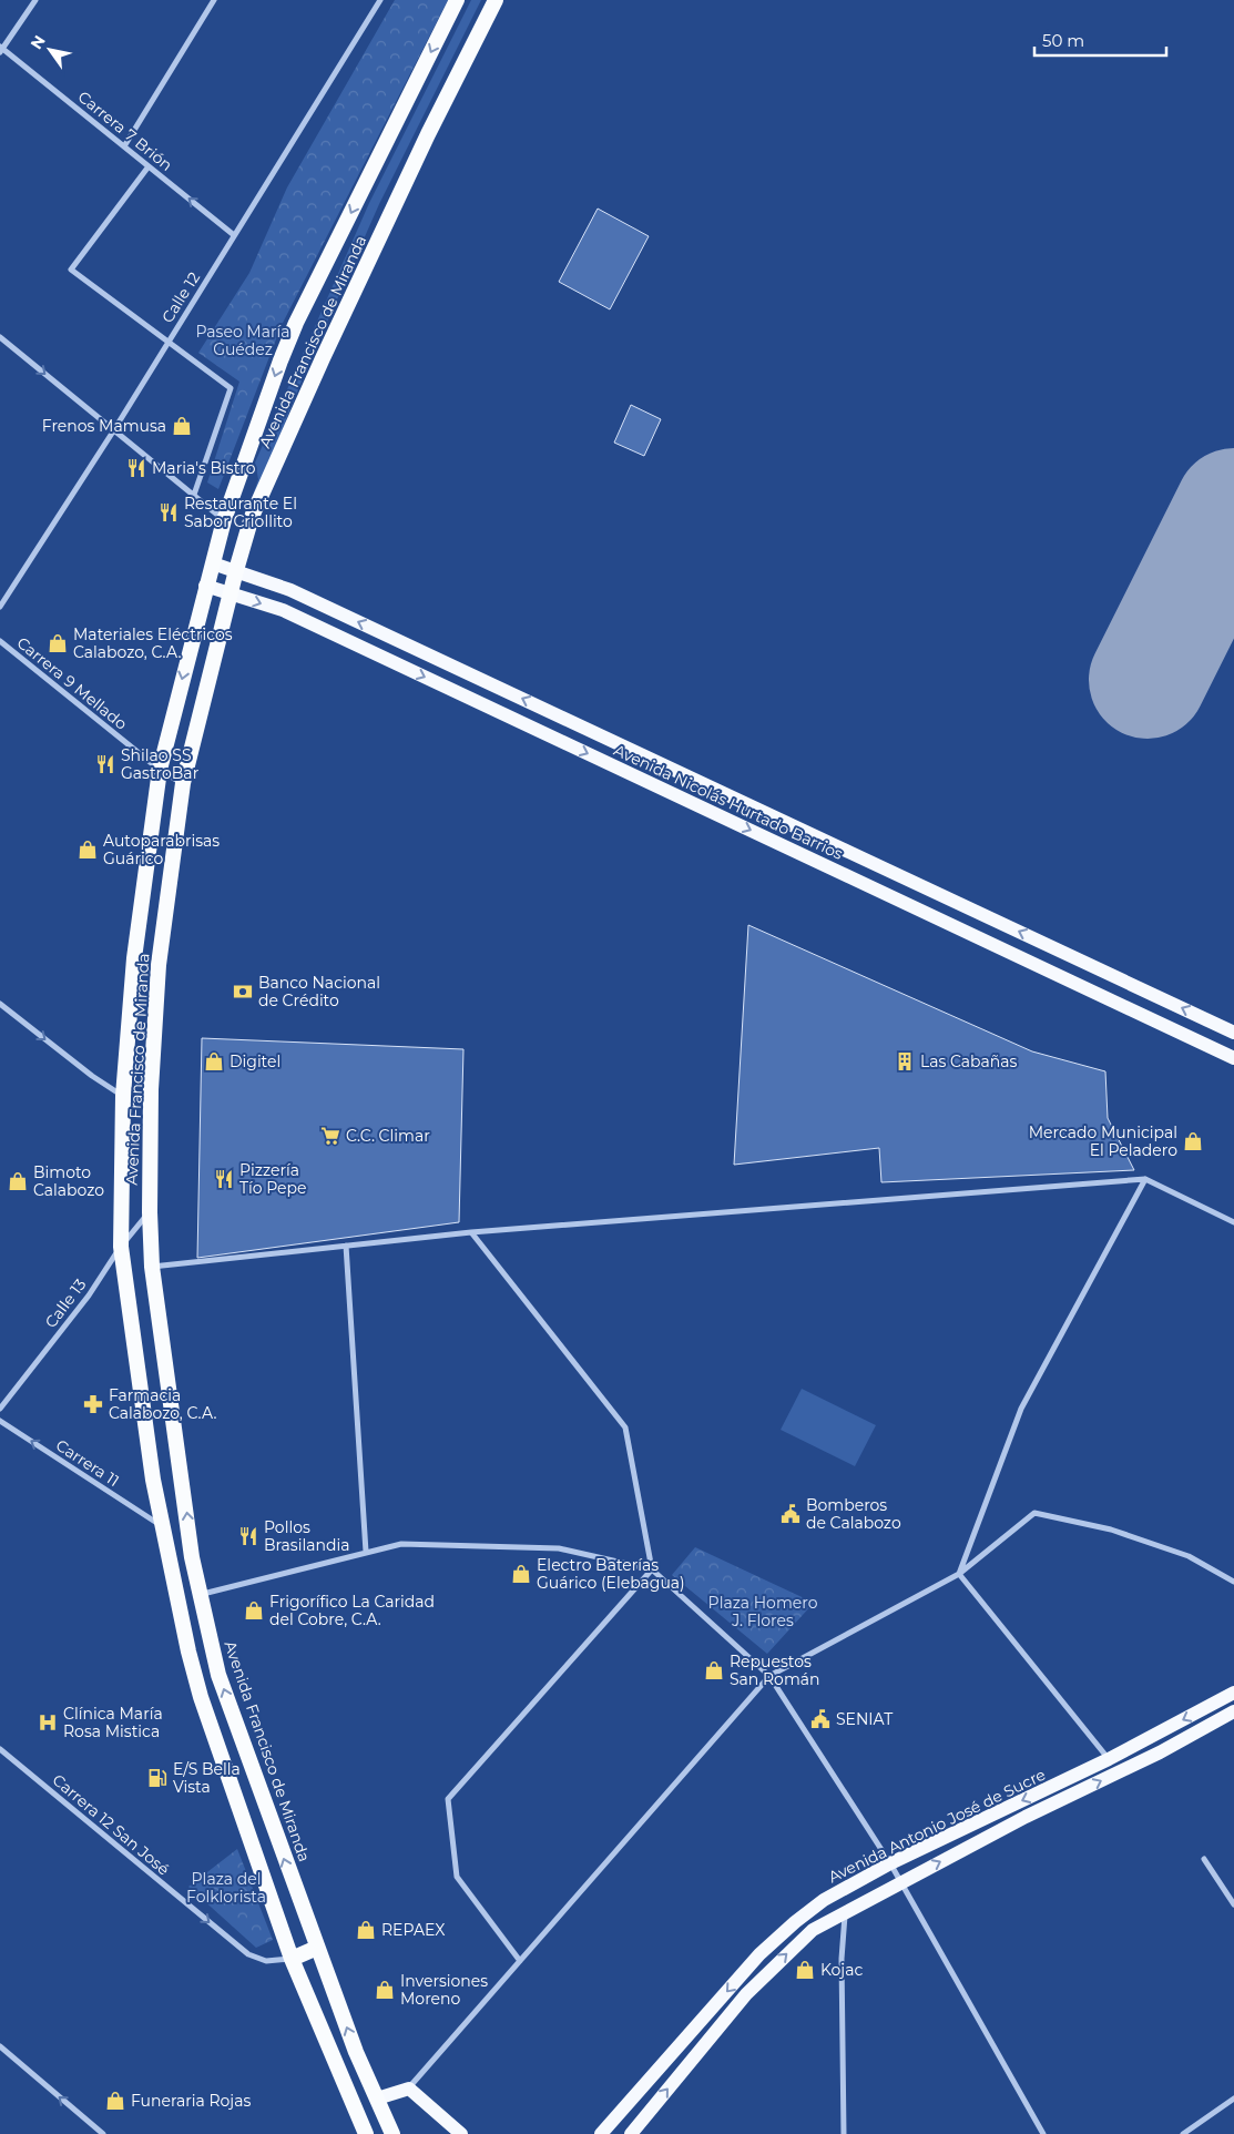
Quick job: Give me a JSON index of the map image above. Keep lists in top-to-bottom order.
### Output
{
  "streets": {
    "highway": ["Avenida Francisco de Miranda"],
    "main road": ["Avenida Nicolás Hurtado Barrios", "Avenida Antonio José de Sucre"],
    "street": [
      "Carrera 7 Brión",
      "Calle 12",
      "Carrera 9 Mellado",
      "Calle 13",
      "Carrera 11",
      "Carrera 12 San José"
    ]
  },
  "crossings": [
    ["Carrera 7 Brión", "Calle 12"],
    ["Avenida Francisco de Miranda", "Carrera 9 Mellado"],
    ["Avenida Francisco de Miranda", "Avenida Nicolás Hurtado Barrios"],
    ["Avenida Francisco de Miranda", "Calle 13"],
    ["Avenida Francisco de Miranda", "Carrera 11"],
    ["Avenida Francisco de Miranda", "Carrera 12 San José"]
  ],
  "one_way": ["Carrera 7 Brión", "Carrera 11", "Carrera 12 San José"],
  "parks": ["Paseo María Guédez", "Plaza Homero J. Flores", "Plaza del Folklorista"],
  "places": {
    "shop": [
      "Frenos Mamusa",
      "Materiales Eléctricos Calabozo, C.A.",
      "Autoparabrisas Guárico",
      "Digitel",
      "Mercado Municipal El Peladero",
      "Bimoto Calabozo",
      "Electro Baterías Guárico (Elebagua)",
      "Frigorífico La Caridad del Cobre, C.A.",
      "Repuestos San Román",
      "REPAEX",
      "Kojac",
      "Inversiones Moreno",
      "Funeraria Rojas"
    ],
    "restaurant": [
      "Maria's Bistro",
      "Restaurante El Sabor Criollito",
      "Shilao SS GastroBar",
      "Pizzería Tío Pepe",
      "Pollos Brasilandia"
    ],
    "bank": ["Banco Nacional de Crédito"],
    "building": ["Las Cabañas"],
    "supermarket": ["C.C. Climar"],
    "pharmacy": ["Farmacia Calabozo, C.A."],
    "public building": ["Bomberos de Calabozo", "SENIAT"],
    "hospital": ["Clínica María Rosa Mistica"],
    "fuel station": ["E/S Bella Vista"]
  },
  "scale_bar": "50 m",
  "north": "top left"
}
